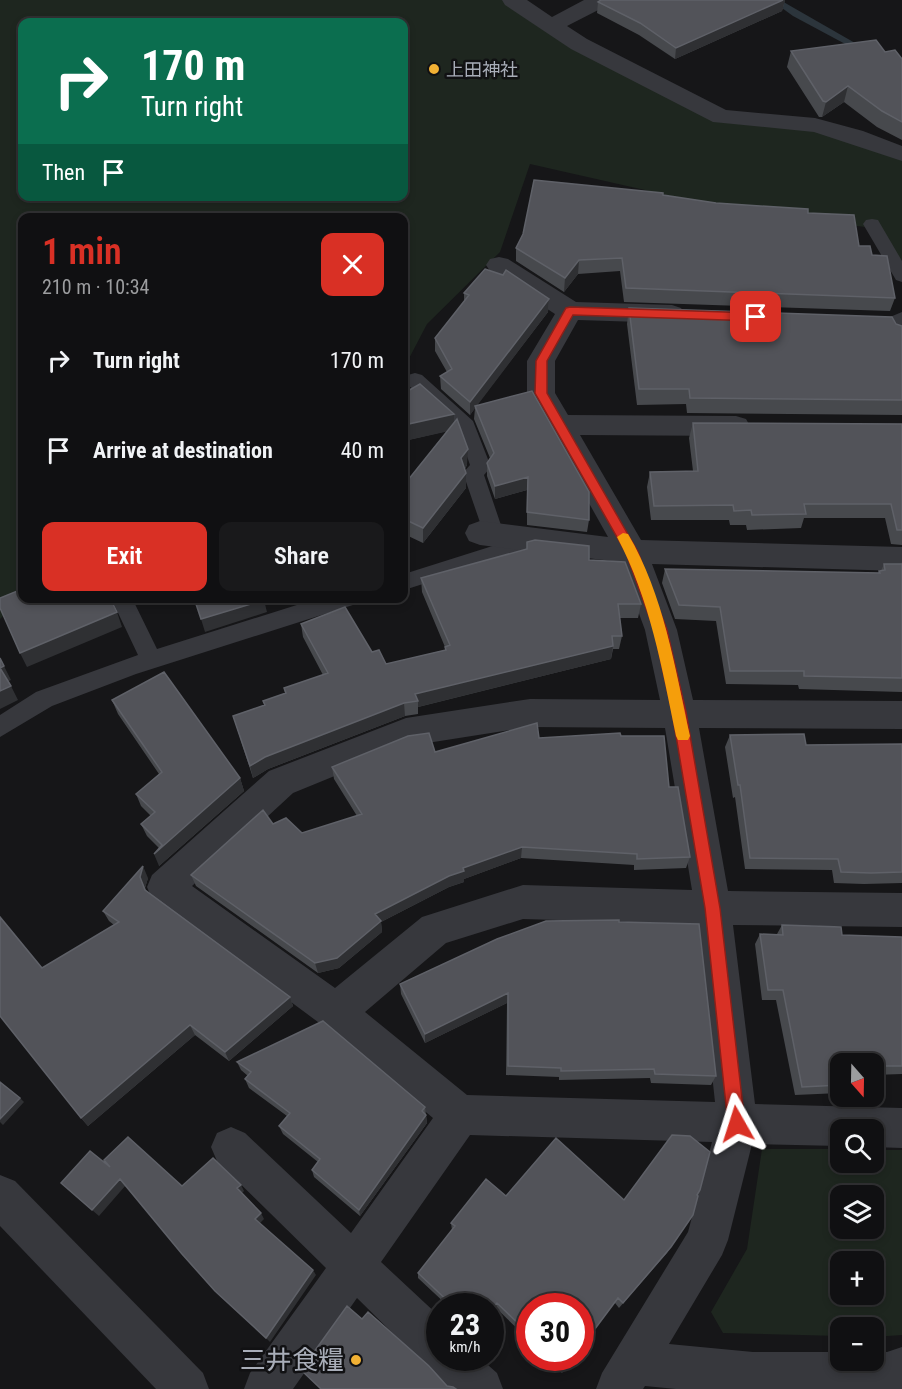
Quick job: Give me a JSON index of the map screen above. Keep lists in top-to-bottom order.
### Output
{
  "places": ["上田神社", "三井食糧"],
  "north": "bottom",
  "page": {
    "turn": ["170 m", "Turn right"],
    "then": "Then",
    "heading": ["1 min", "210 m · 10:34"],
    "list": [
      {
        "name": "Turn right",
        "value": "170 m"
      },
      {
        "name": "Arrive at destination",
        "value": "40 m"
      }
    ],
    "buttons": ["Exit", "Share"],
    "map_buttons": ["+", "−"],
    "speed": "23 km/h",
    "limit": "30"
  }
}
